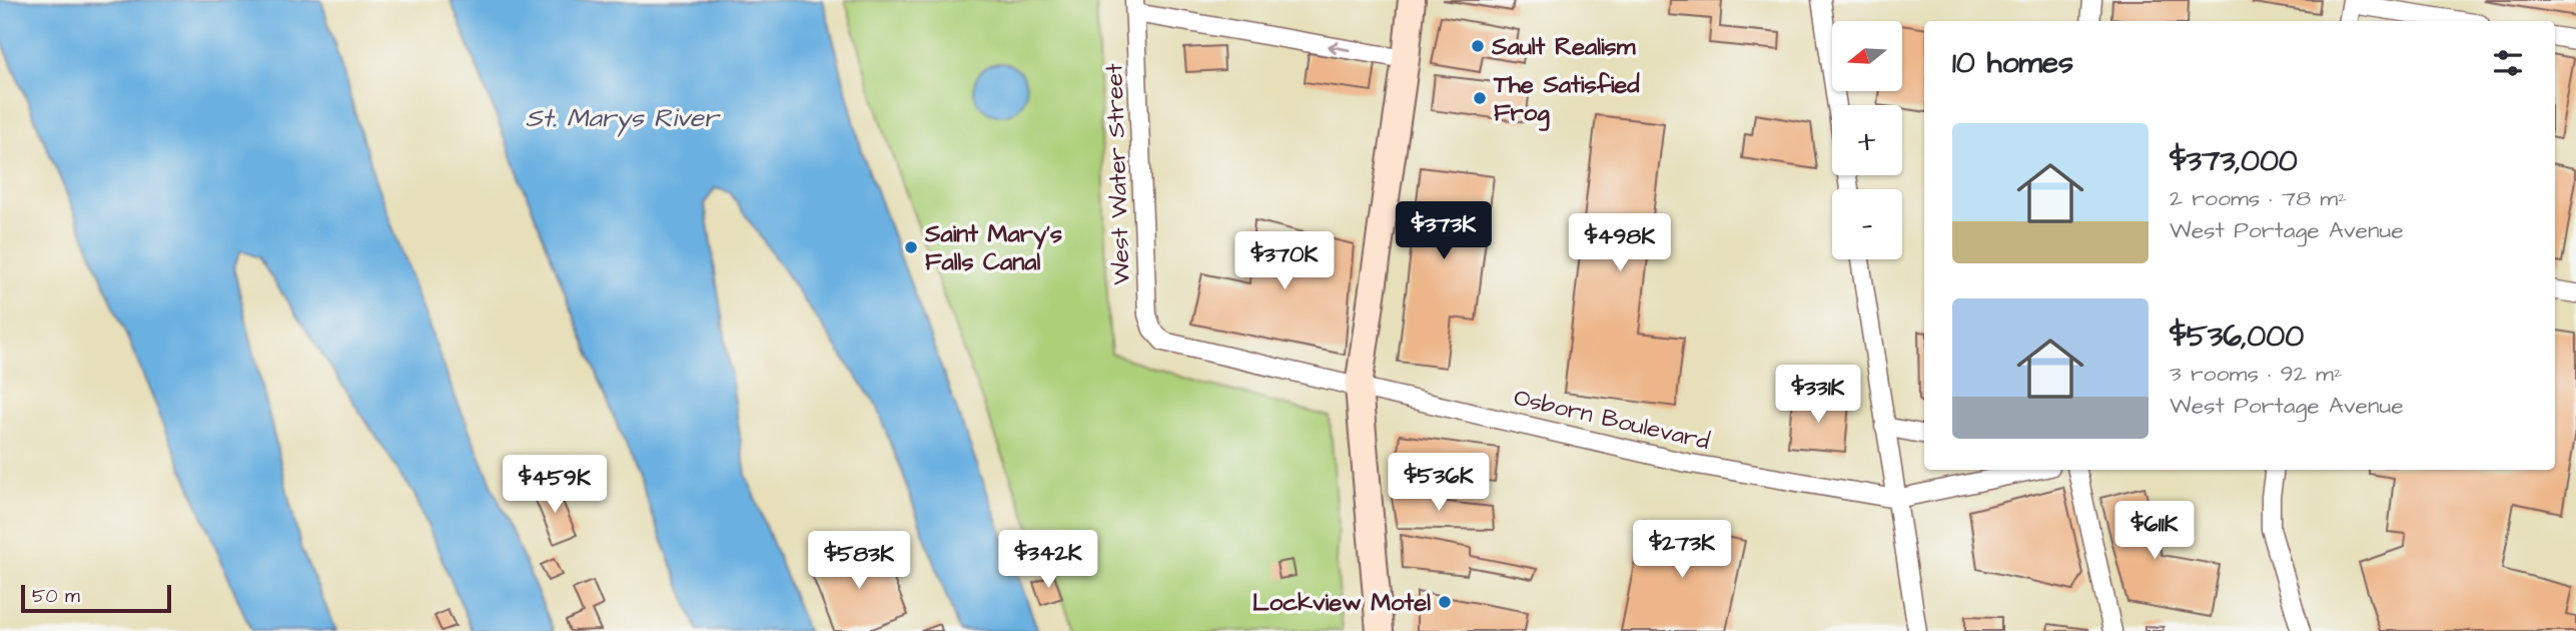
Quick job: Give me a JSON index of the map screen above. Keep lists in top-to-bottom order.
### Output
{
  "streets": {
    "street": ["West Water Street", "Osborn Boulevard"]
  },
  "crossings": [
    ["West Water Street", "Osborn Boulevard"]
  ],
  "water": ["St. Marys River"],
  "places": [
    "Sault Realism",
    "The Satisfied Frog",
    "Saint Mary's Falls Canal",
    "Lockview Motel"
  ],
  "scale_bar": "50 m",
  "north": "left",
  "page": {
    "map_buttons": ["+", "−"],
    "heading": "10 homes",
    "list": [
      {
        "name": "$373,000",
        "note": "2 rooms · 78 m² · West Portage Avenue"
      },
      {
        "name": "$536,000",
        "note": "3 rooms · 92 m² · West Portage Avenue"
      }
    ],
    "price": [
      "$373K",
      "$498K",
      "$370K",
      "$331K",
      "$536K",
      "$459K",
      "$611K",
      "$273K",
      "$342K",
      "$583K"
    ],
    "scale": "50 m"
  }
}
